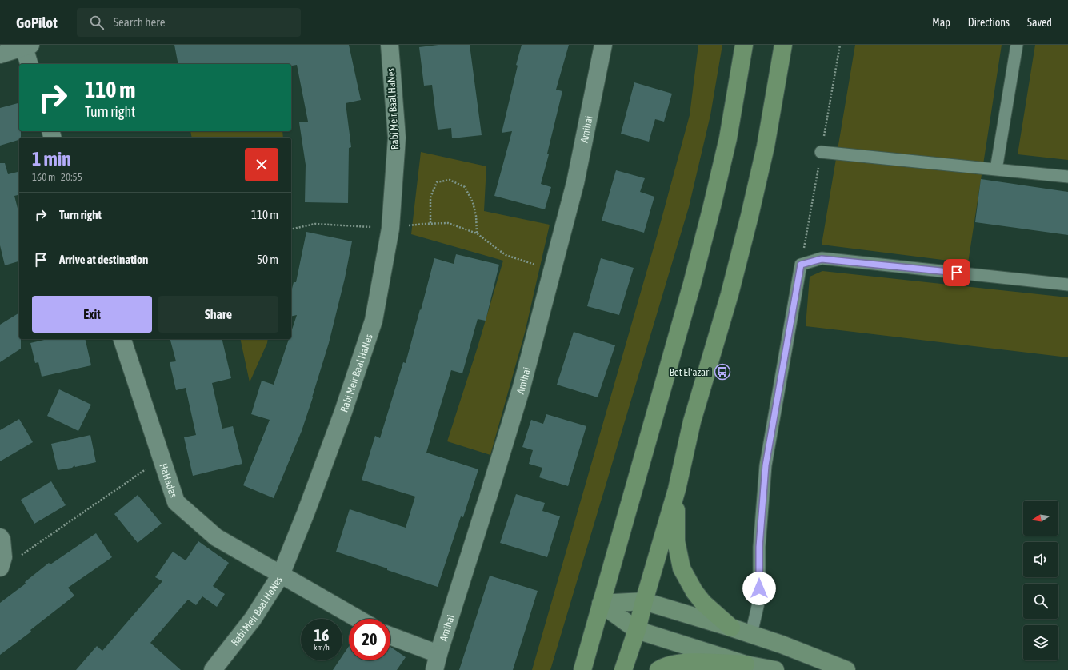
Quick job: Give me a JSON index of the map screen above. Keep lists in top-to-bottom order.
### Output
{
  "streets": {
    "street": ["Rabi Meir Baal HaNes", "Amihai", "HaHadas"]
  },
  "crossings": [
    ["Rabi Meir Baal HaNes", "HaHadas"]
  ],
  "places": {
    "bus stop": ["Bet El'azari"]
  },
  "north": "left",
  "page": {
    "header": "GoPilot",
    "search": "Search here",
    "nav": ["Map", "Directions", "Saved"],
    "turn": ["110 m", "Turn right"],
    "heading": ["1 min", "160 m · 20:55"],
    "list": [
      {
        "name": "Turn right",
        "value": "110 m"
      },
      {
        "name": "Arrive at destination",
        "value": "50 m"
      }
    ],
    "buttons": ["Exit", "Share"],
    "speed": "16 km/h",
    "limit": "20"
  }
}
